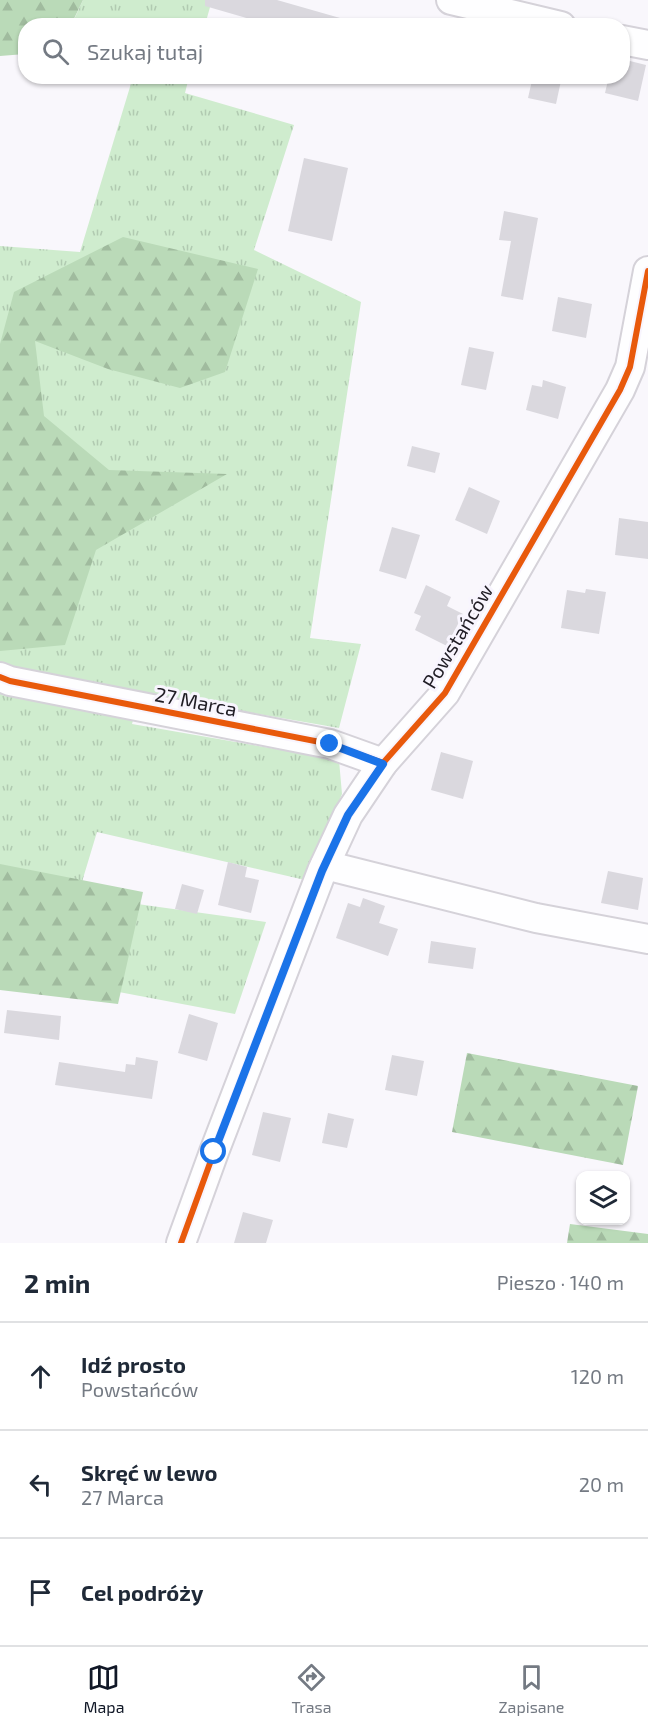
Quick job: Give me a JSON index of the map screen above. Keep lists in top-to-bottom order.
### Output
{
  "streets": {
    "street": ["Powstańców", "27 Marca"]
  },
  "crossings": [
    ["Powstańców", "27 Marca"]
  ],
  "page": {
    "search": "Szukaj tutaj",
    "heading": ["2 min", "Pieszo · 140 m"],
    "list": [
      ["Idź prosto", "Powstańców", "120 m"],
      ["Skręć w lewo", "27 Marca", "20 m"],
      "Cel podróży"
    ],
    "nav": ["Mapa", "Trasa", "Zapisane"]
  }
}
